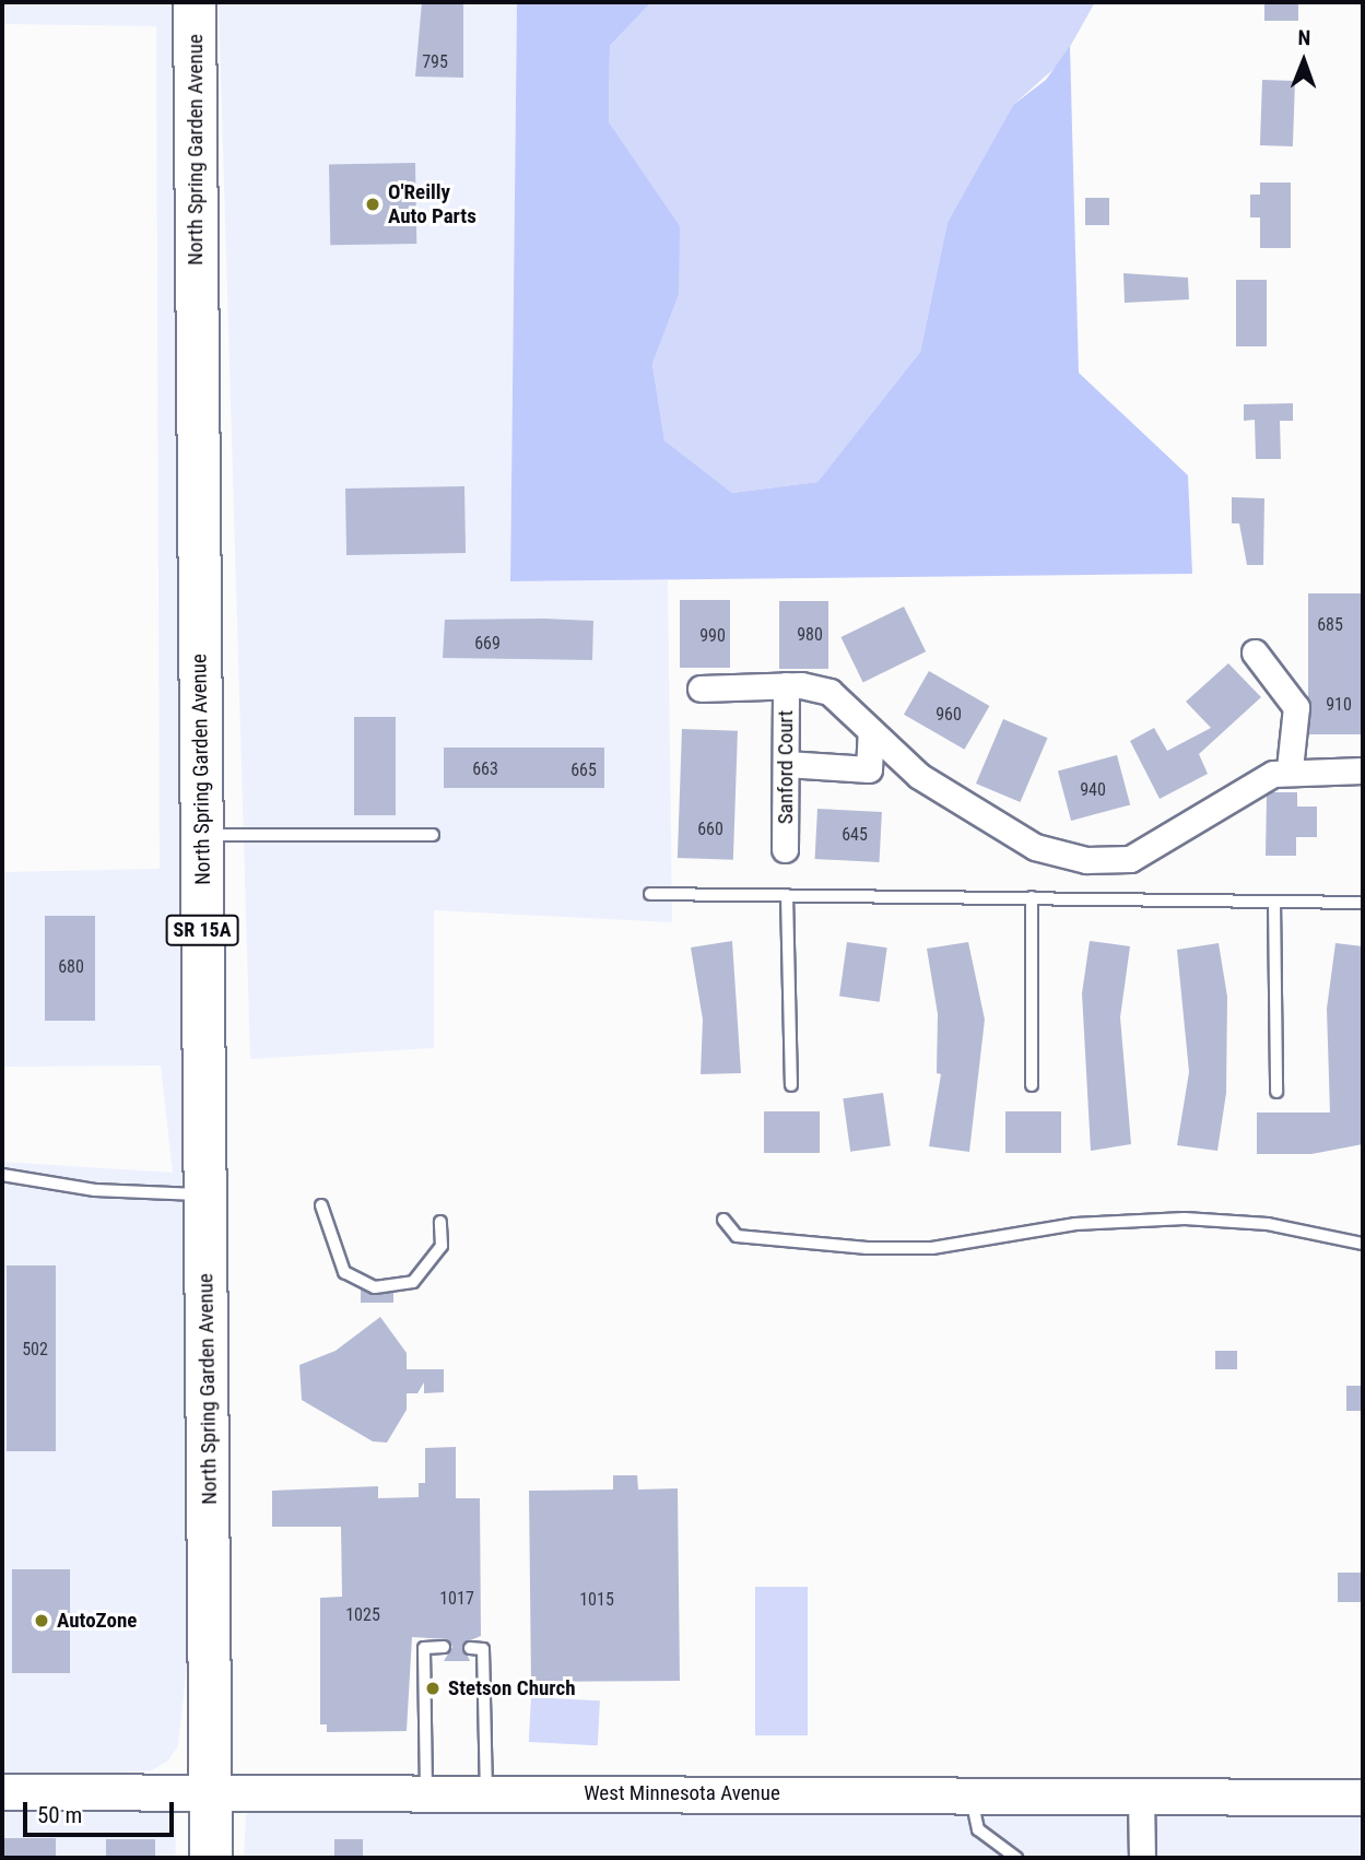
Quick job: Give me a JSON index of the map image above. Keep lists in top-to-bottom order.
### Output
{
  "streets": {
    "highway": ["North Spring Garden Avenue", "SR 15A"],
    "street": ["Sanford Court", "West Minnesota Avenue"]
  },
  "crossings": [
    ["North Spring Garden Avenue", "West Minnesota Avenue"]
  ],
  "places": ["O'Reilly Auto Parts", "AutoZone", "Stetson Church"],
  "house_numbers": [
    "795",
    "685",
    "980",
    "990",
    "669",
    "910",
    "960",
    "663",
    "665",
    "940",
    "660",
    "645",
    "680",
    "502",
    "1017",
    "1015",
    "1025"
  ],
  "scale_bar": "50 m",
  "north": "top"
}
